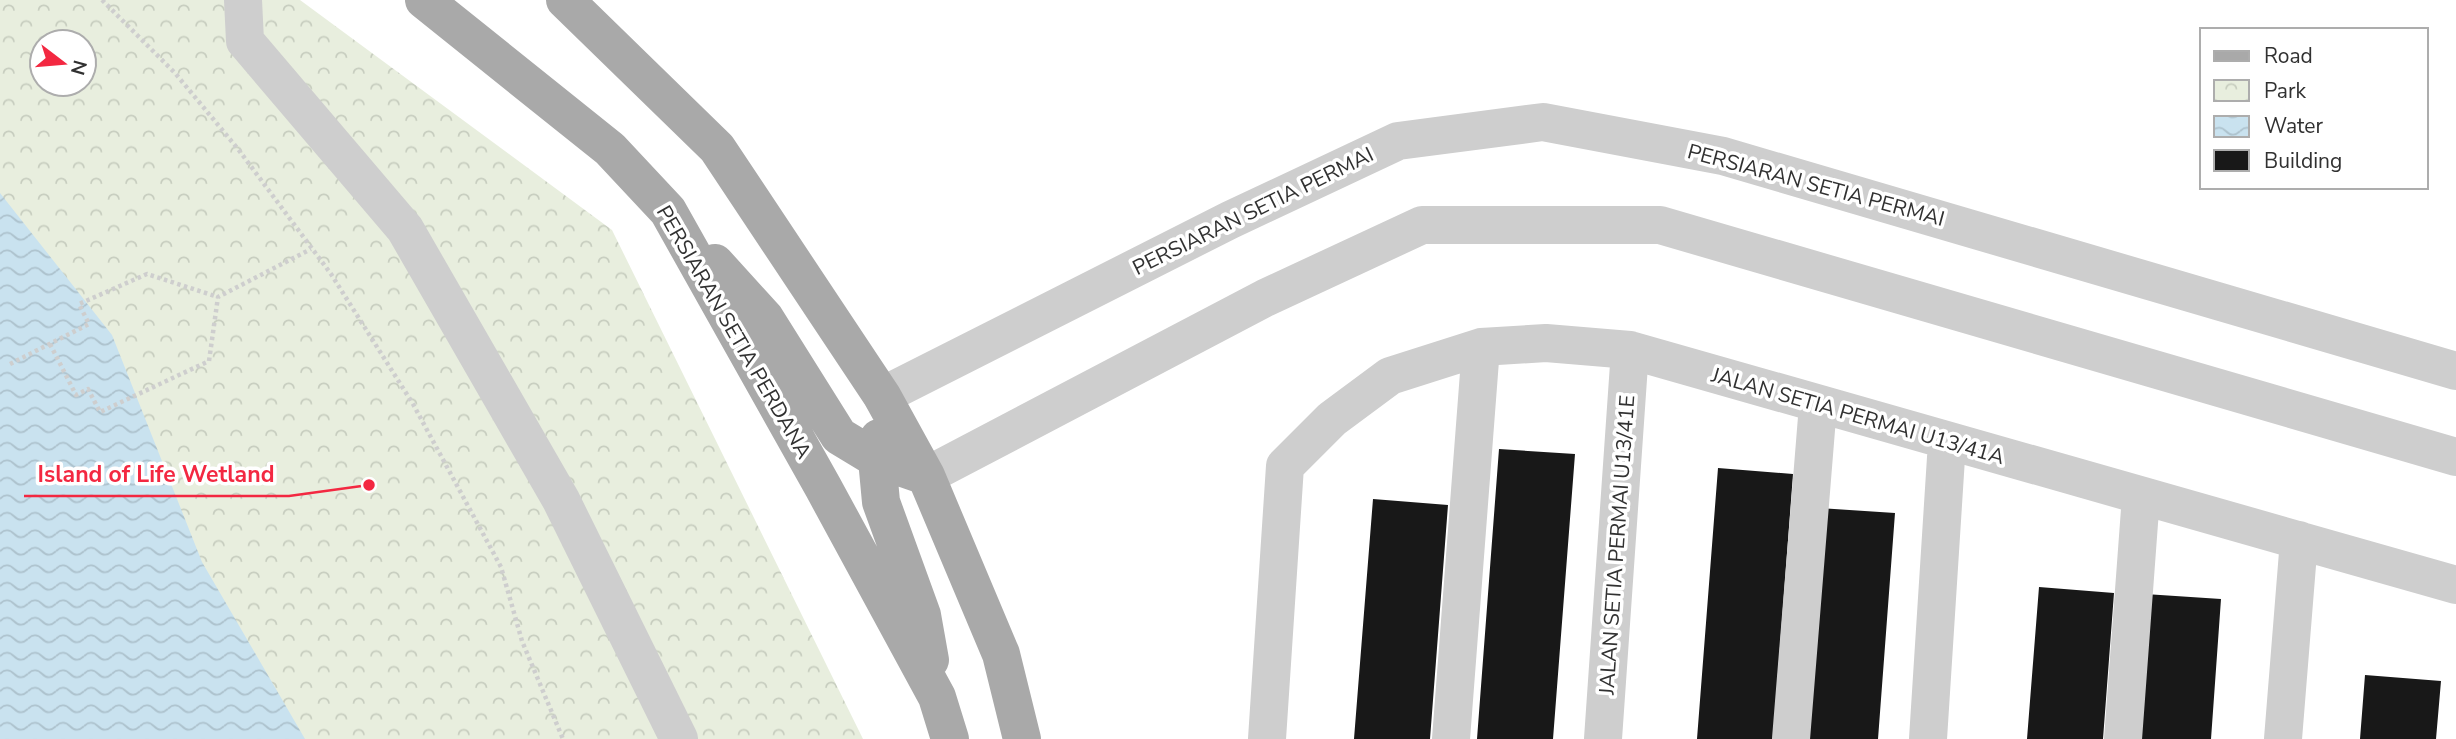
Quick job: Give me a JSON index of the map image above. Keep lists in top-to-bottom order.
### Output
{
  "streets": {
    "main road": ["PERSIARAN SETIA PERDANA"],
    "street": ["PERSIARAN SETIA PERMAI", "JALAN SETIA PERMAI U13/41A", "JALAN SETIA PERMAI U13/41E"]
  },
  "crossings": [
    ["JALAN SETIA PERMAI U13/41A", "JALAN SETIA PERMAI U13/41E"]
  ],
  "places": ["Island of Life Wetland"],
  "legend": [
    "Road",
    "Park",
    "Water",
    "Building"
  ],
  "north": "right"
}
